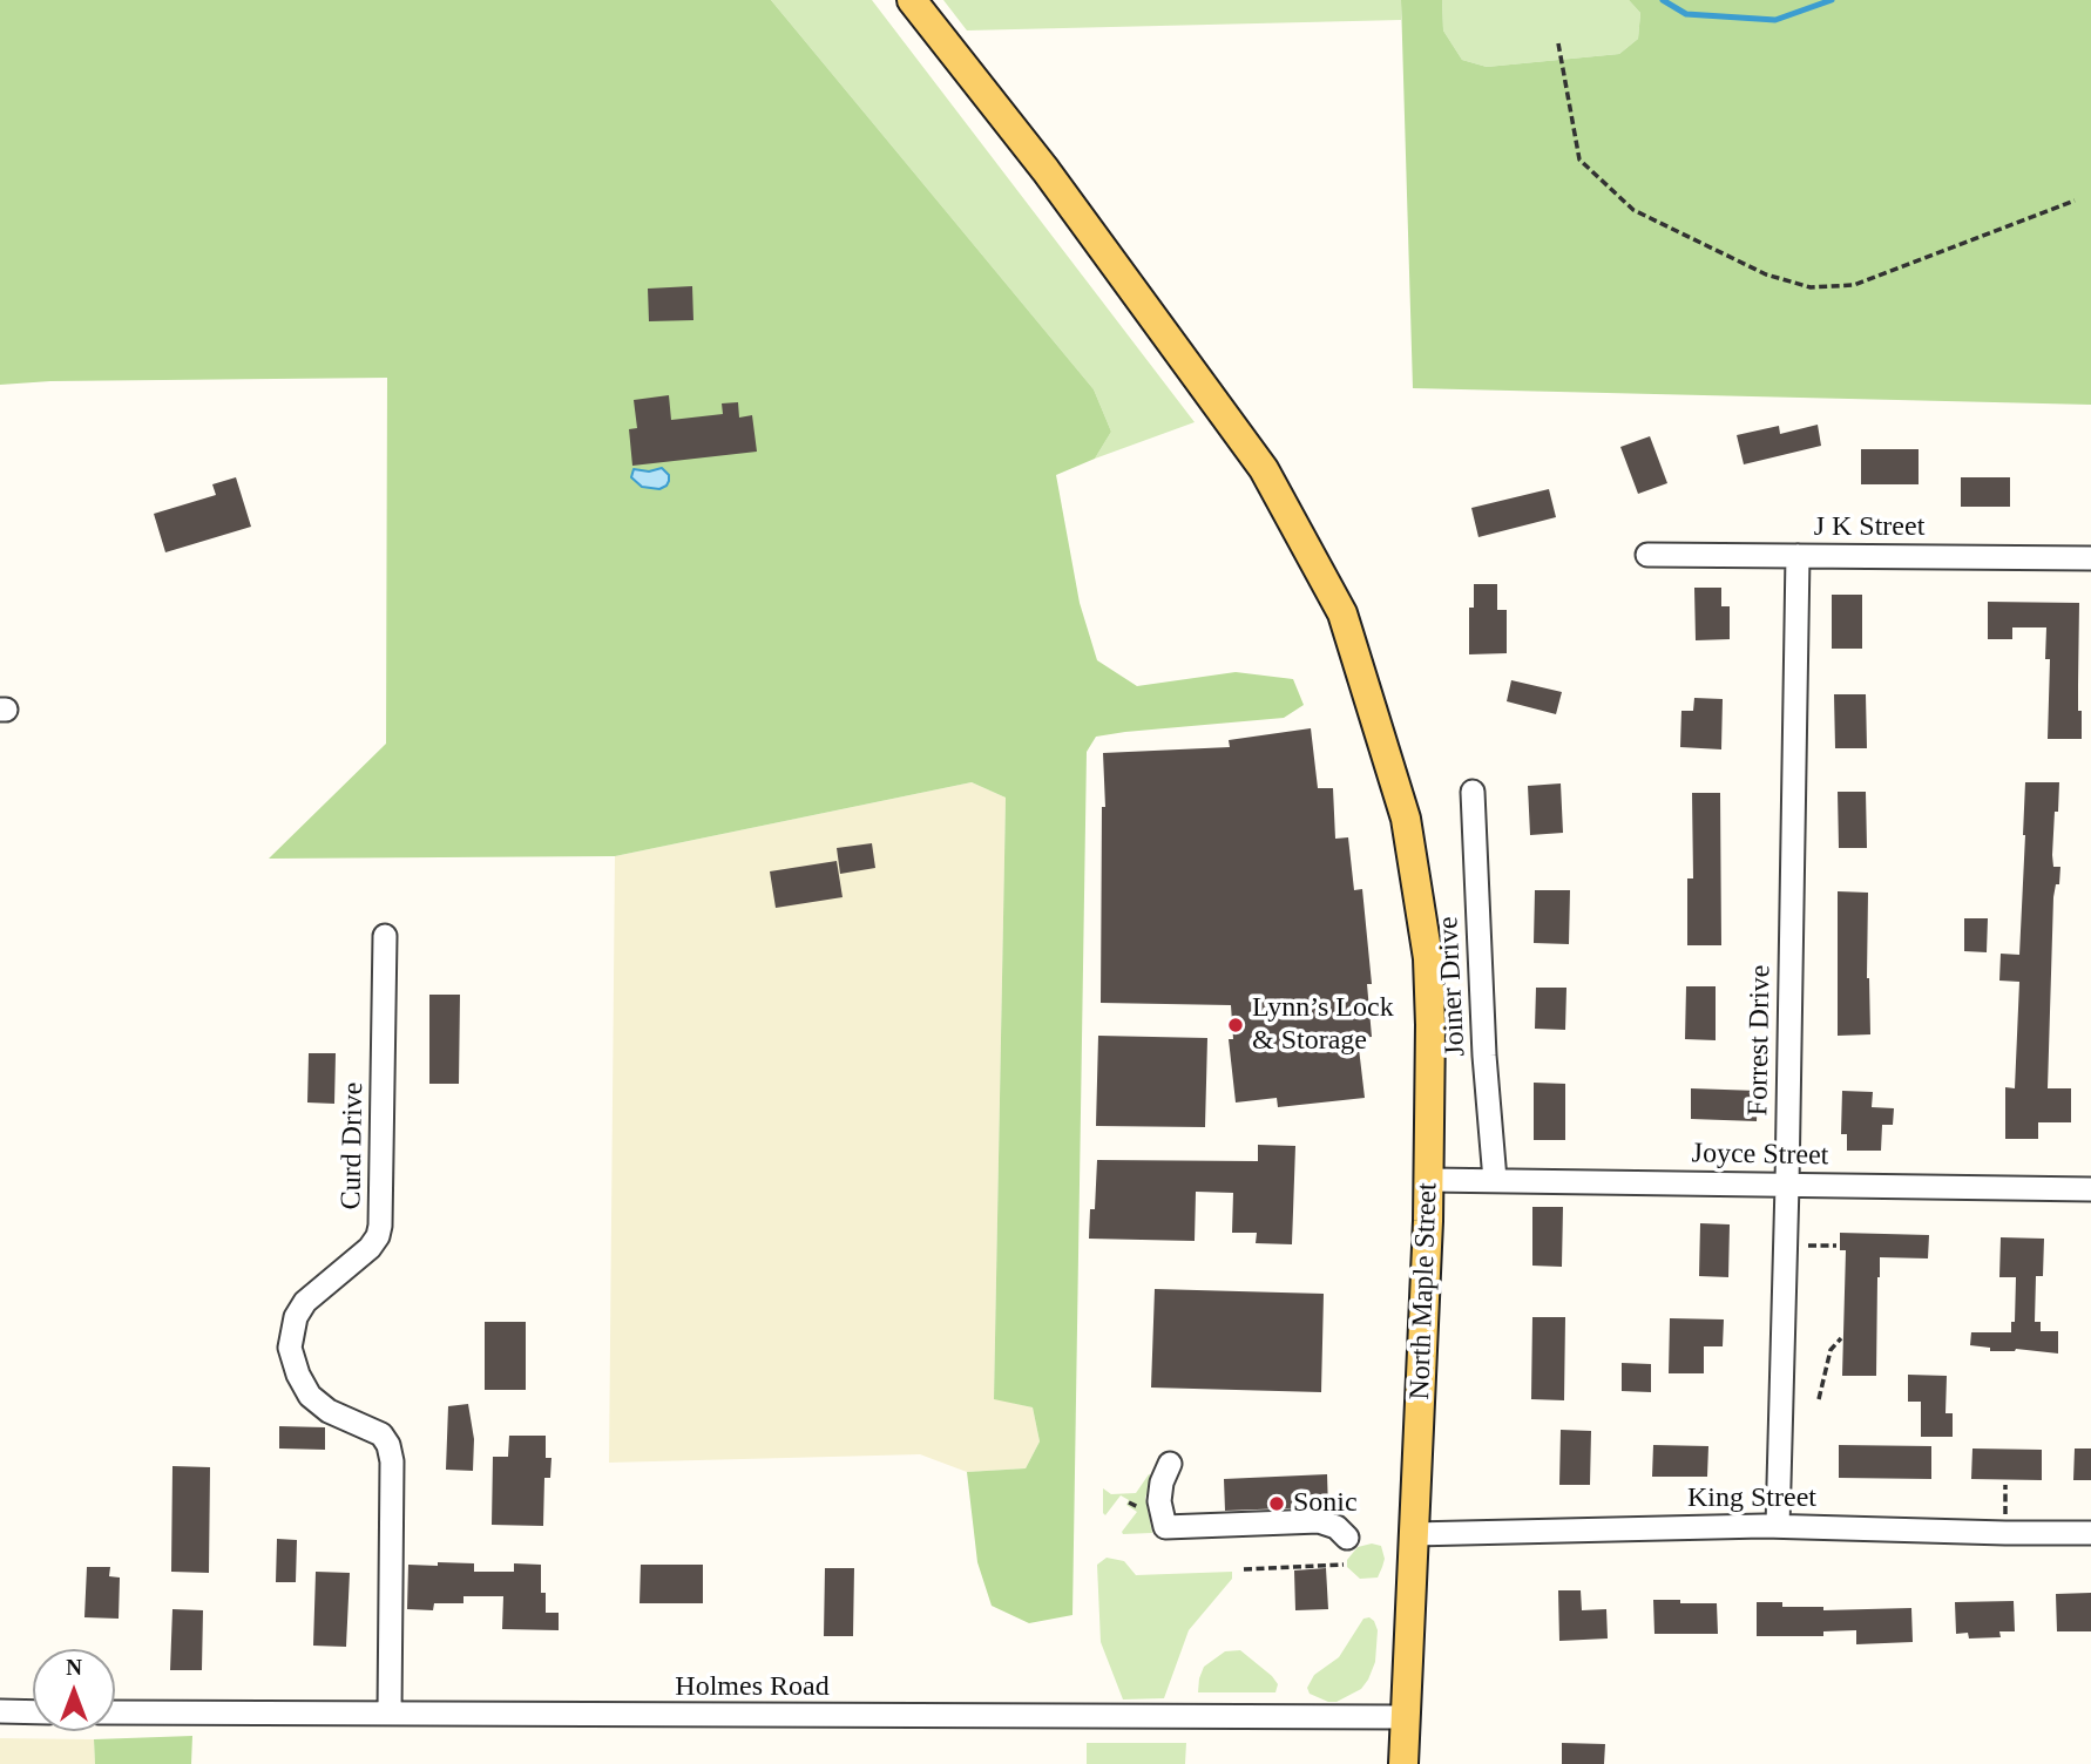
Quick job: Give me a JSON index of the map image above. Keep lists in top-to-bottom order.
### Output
{
  "streets": {
    "main road": ["North Maple Street"],
    "street": [
      "J K Street",
      "Joiner Drive",
      "Forrest Drive",
      "Curd Drive",
      "Joyce Street",
      "King Street",
      "Holmes Road"
    ]
  },
  "crossings": [
    ["J K Street", "Forrest Drive"],
    ["Joiner Drive", "Joyce Street"],
    ["Forrest Drive", "Joyce Street"],
    ["Forrest Drive", "King Street"],
    ["Curd Drive", "Holmes Road"],
    ["Joyce Street", "North Maple Street"],
    ["North Maple Street", "King Street"],
    ["North Maple Street", "Holmes Road"]
  ],
  "places": ["Lynn’s Lock & Storage", "Sonic"],
  "north": "top"
}
